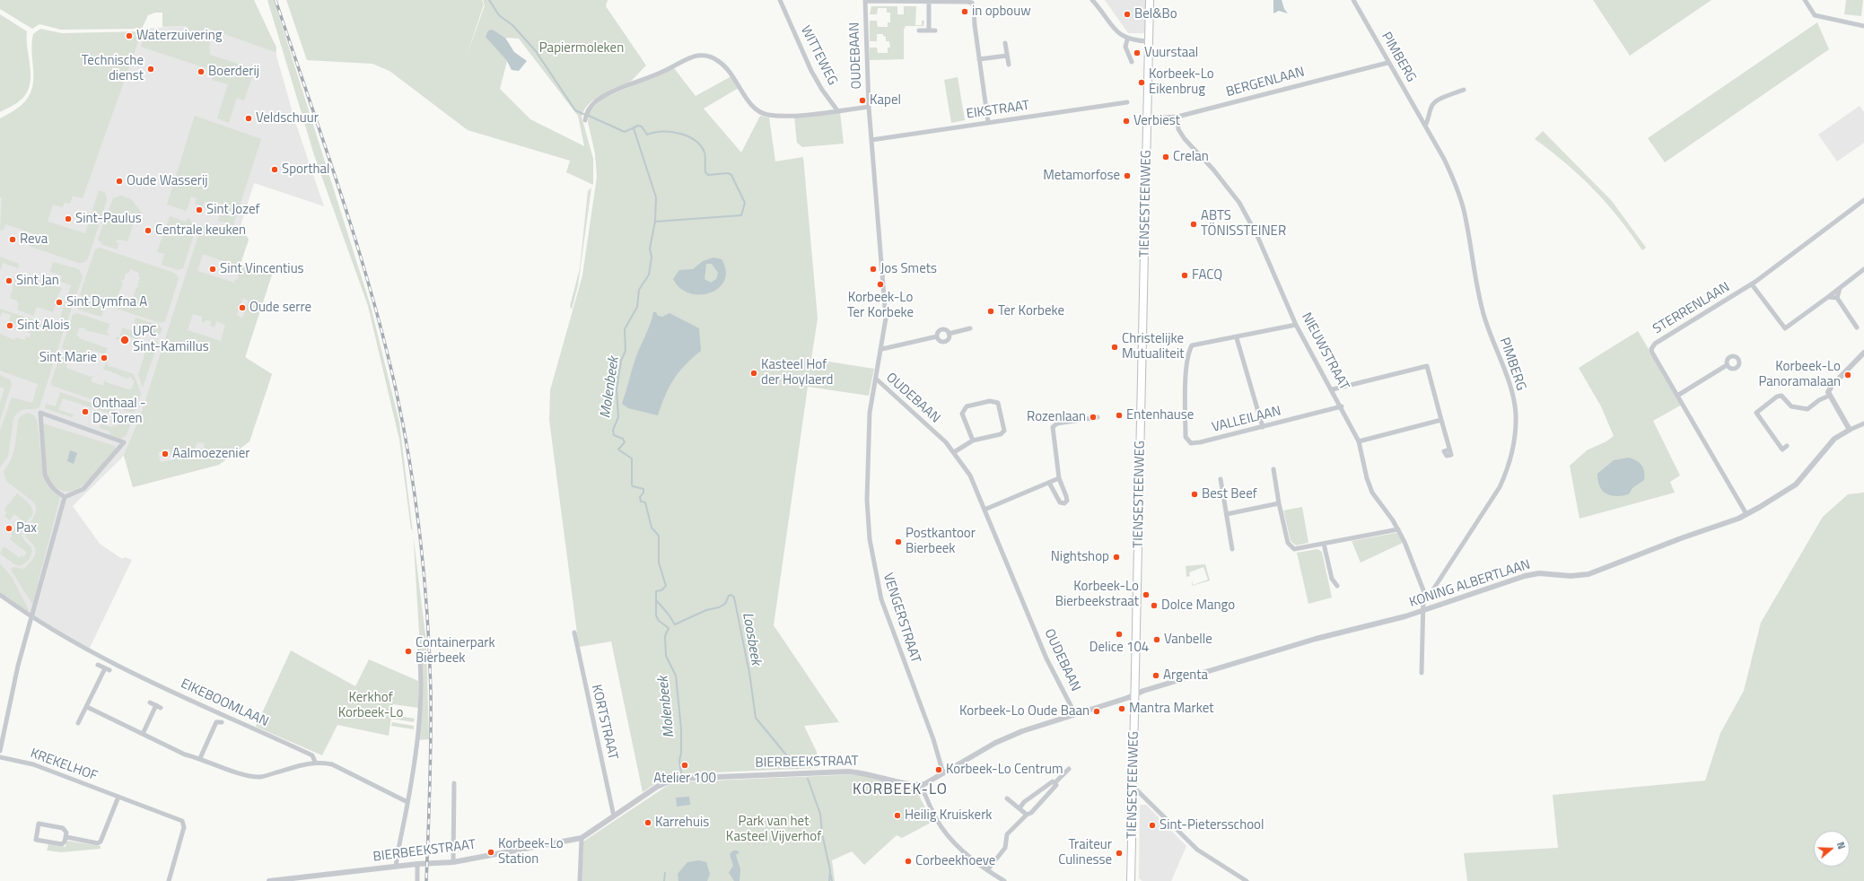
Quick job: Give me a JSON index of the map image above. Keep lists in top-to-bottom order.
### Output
{
  "streets": {
    "main road": ["TIENSESTEENWEG"],
    "street": [
      "WITTEWEG",
      "OUDEBAAN",
      "PIMBERG",
      "BERGENLAAN",
      "EIKSTRAAT",
      "STERRENLAAN",
      "NIEUWSTRAAT",
      "VALLEILAAN",
      "KONING ALBERTLAAN",
      "VENGERSTRAAT",
      "EIKEBOOMLAAN",
      "KORTSTRAAT",
      "BIERBEEKSTRAAT",
      "KREKELHOF"
    ]
  },
  "crossings": [
    ["OUDEBAAN", "EIKSTRAAT"],
    ["OUDEBAAN", "VENGERSTRAAT"],
    ["PIMBERG", "BERGENLAAN"],
    ["PIMBERG", "NIEUWSTRAAT"],
    ["BERGENLAAN", "TIENSESTEENWEG"],
    ["BERGENLAAN", "NIEUWSTRAAT"],
    ["TIENSESTEENWEG", "KONING ALBERTLAAN"],
    ["STERRENLAAN", "KONING ALBERTLAAN"],
    ["NIEUWSTRAAT", "VALLEILAAN"],
    ["NIEUWSTRAAT", "KONING ALBERTLAAN"],
    ["KORTSTRAAT", "BIERBEEKSTRAAT"]
  ],
  "districts": ["KORBEEK-LO"],
  "water": ["Molenbeek", "Loosbeek"],
  "parks": ["Papiermoleken", "Kerkhof Korbeek-Lo", "Park van het Kasteel Vijverhof"],
  "places": [
    "in opbouw",
    "Bel&Bo",
    "Waterzuivering",
    "Vuurstaal",
    "Technische dienst",
    "Boerderij",
    "Korbeek-Lo Eikenbrug",
    "Kapel",
    "Veldschuur",
    "Verbiest",
    "Crelan",
    "Sporthal",
    "Metamorfose",
    "Oude Wasserij",
    "Sint Jozef",
    "Sint-Paulus",
    "ABTS TÖNISSTEINER",
    "Centrale keuken",
    "Reva",
    "Sint Vincentius",
    "Jos Smets",
    "FACQ",
    "Sint Jan",
    "Korbeek-Lo Ter Korbeke",
    "Sint Dymfna A",
    "Oude serre",
    "Ter Korbeke",
    "Sint Alois",
    "UPC Sint-Kamillus",
    "Christelijke Mutualiteit",
    "Sint Marie",
    "Kasteel Hof der Hoylaerd",
    "Korbeek-Lo Panoramalaan",
    "Onthaal - De Toren",
    "Entenhause",
    "Rozenlaan",
    "Aalmoezenier",
    "Best Beef",
    "Pax",
    "Postkantoor Bierbeek",
    "Nightshop",
    "Korbeek-Lo Bierbeekstraat",
    "Dolce Mango",
    "Delice 104",
    "Vanbelle",
    "Containerpark Bierbeek",
    "Argenta",
    "Mantra Market",
    "Korbeek-Lo Oude Baan",
    "Atelier 100",
    "Korbeek-Lo Centrum",
    "Heilig Kruiskerk",
    "Karrehuis",
    "Sint-Pietersschool",
    "Korbeek-Lo Station",
    "Traiteur Culinesse",
    "Corbeekhoeve"
  ],
  "north": "right"
}
